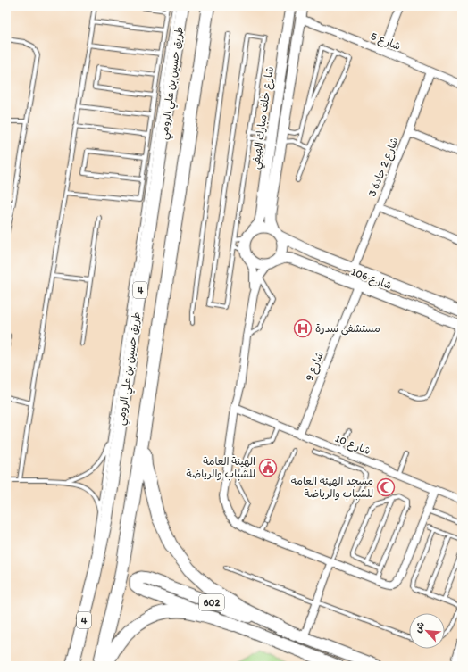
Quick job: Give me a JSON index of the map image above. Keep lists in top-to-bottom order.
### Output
{
  "streets": {
    "highway": ["طريق حسين بن علي الرومي", "4"],
    "main road": ["602"],
    "street": [
      "شارع 5",
      "شارع خلف مبارك الهيفي",
      "شارع 2 جادة 3",
      "شارع 106",
      "شارع 9",
      "شارع 10"
    ]
  },
  "crossings": [
    ["شارع 5", "شارع خلف مبارك الهيفي"],
    ["شارع 5", "شارع 2 جادة 3"],
    ["شارع خلف مبارك الهيفي", "شارع 106"],
    ["شارع 2 جادة 3", "شارع 106"],
    ["شارع 106", "شارع 9"],
    ["شارع 9", "شارع 10"]
  ],
  "places": {
    "hospital": ["مستشفى سدرة"],
    "public building": ["الهيئة العامة للشباب والرياضة"],
    "mosque": ["مسجد الهيئة العامة للشباب والرياضة"]
  },
  "north": "top left"
}
